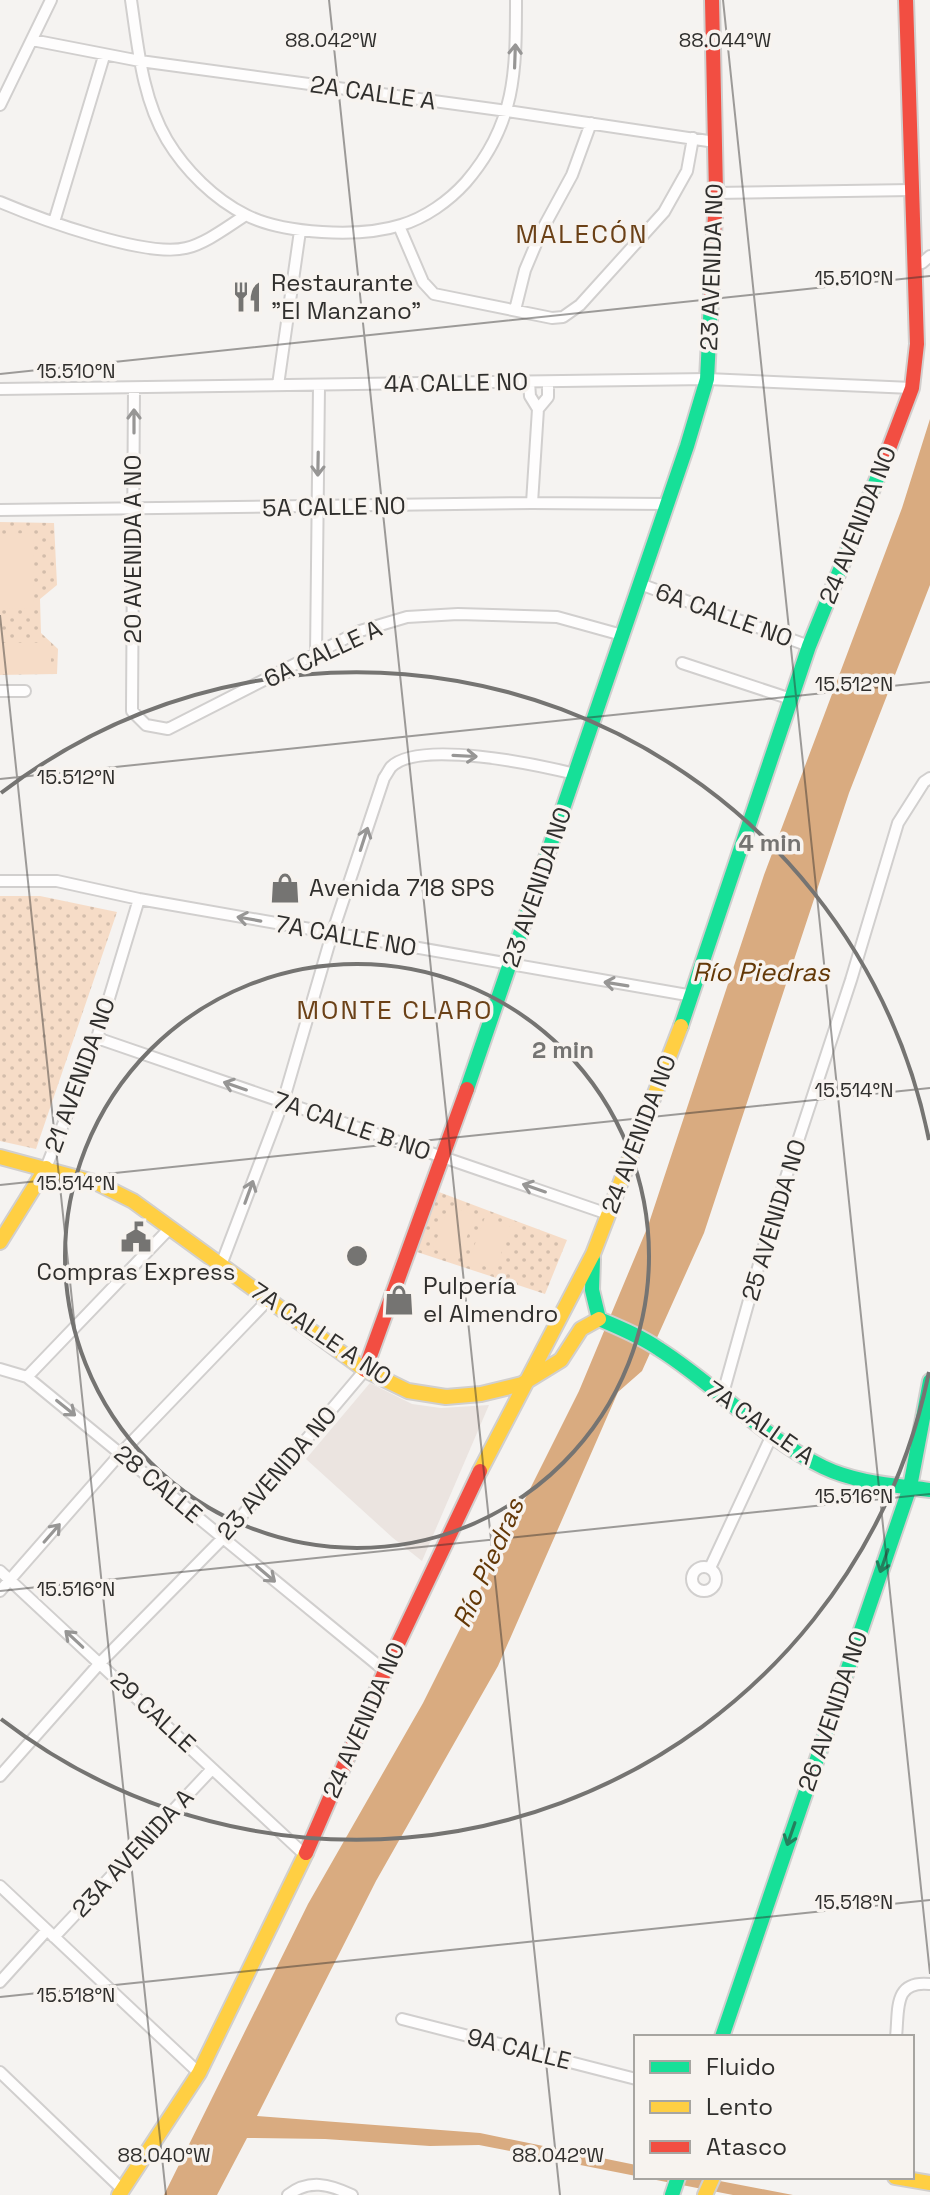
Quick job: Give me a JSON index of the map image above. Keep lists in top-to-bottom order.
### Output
{
  "streets": {
    "street": [
      "2A CALLE A",
      "23 AVENIDA NO",
      "4A CALLE NO",
      "5A CALLE NO",
      "24 AVENIDA NO",
      "20 AVENIDA A NO",
      "6A CALLE NO",
      "6A CALLE A",
      "7A CALLE NO",
      "21 AVENIDA NO",
      "7A CALLE B NO",
      "25 AVENIDA NO",
      "7A CALLE A NO",
      "7A CALLE A",
      "28 CALLE",
      "26 AVENIDA NO",
      "29 CALLE",
      "23A AVENIDA A",
      "9A CALLE"
    ]
  },
  "crossings": [
    ["2A CALLE A", "23 AVENIDA NO"],
    ["23 AVENIDA NO", "4A CALLE NO"],
    ["23 AVENIDA NO", "5A CALLE NO"],
    ["23 AVENIDA NO", "6A CALLE NO"],
    ["23 AVENIDA NO", "6A CALLE A"],
    ["23 AVENIDA NO", "7A CALLE NO"],
    ["23 AVENIDA NO", "7A CALLE B NO"],
    ["23 AVENIDA NO", "7A CALLE A NO"],
    ["23 AVENIDA NO", "28 CALLE"],
    ["23 AVENIDA NO", "29 CALLE"],
    ["4A CALLE NO", "24 AVENIDA NO"],
    ["4A CALLE NO", "20 AVENIDA A NO"],
    ["5A CALLE NO", "20 AVENIDA A NO"],
    ["24 AVENIDA NO", "6A CALLE NO"],
    ["24 AVENIDA NO", "7A CALLE NO"],
    ["24 AVENIDA NO", "7A CALLE B NO"],
    ["24 AVENIDA NO", "7A CALLE A NO"],
    ["24 AVENIDA NO", "28 CALLE"],
    ["24 AVENIDA NO", "29 CALLE"],
    ["20 AVENIDA A NO", "6A CALLE A"],
    ["7A CALLE NO", "21 AVENIDA NO"],
    ["21 AVENIDA NO", "7A CALLE B NO"],
    ["21 AVENIDA NO", "7A CALLE A NO"],
    ["25 AVENIDA NO", "7A CALLE A"],
    ["7A CALLE A NO", "7A CALLE A"],
    ["7A CALLE A", "26 AVENIDA NO"],
    ["29 CALLE", "23A AVENIDA A"]
  ],
  "one_way": [
    "20 AVENIDA A NO",
    "7A CALLE NO",
    "7A CALLE B NO",
    "28 CALLE",
    "26 AVENIDA NO"
  ],
  "districts": ["MALECÓN", "MONTE CLARO"],
  "water": ["Río Piedras"],
  "places": {
    "restaurant": ["Restaurante \"El Manzano\""],
    "shop": ["Avenida 718 SPS", "Pulpería el Almendro"],
    "public building": ["Compras Express"]
  },
  "legend": ["Fluido", "Lento", "Atasco"],
  "coordinates": [
    "88.042°W",
    "88.044°W",
    "15.510°N",
    "15.512°N",
    "15.514°N",
    "15.516°N",
    "15.518°N",
    "88.040°W"
  ],
  "rings": ["4 min", "2 min"]
}
